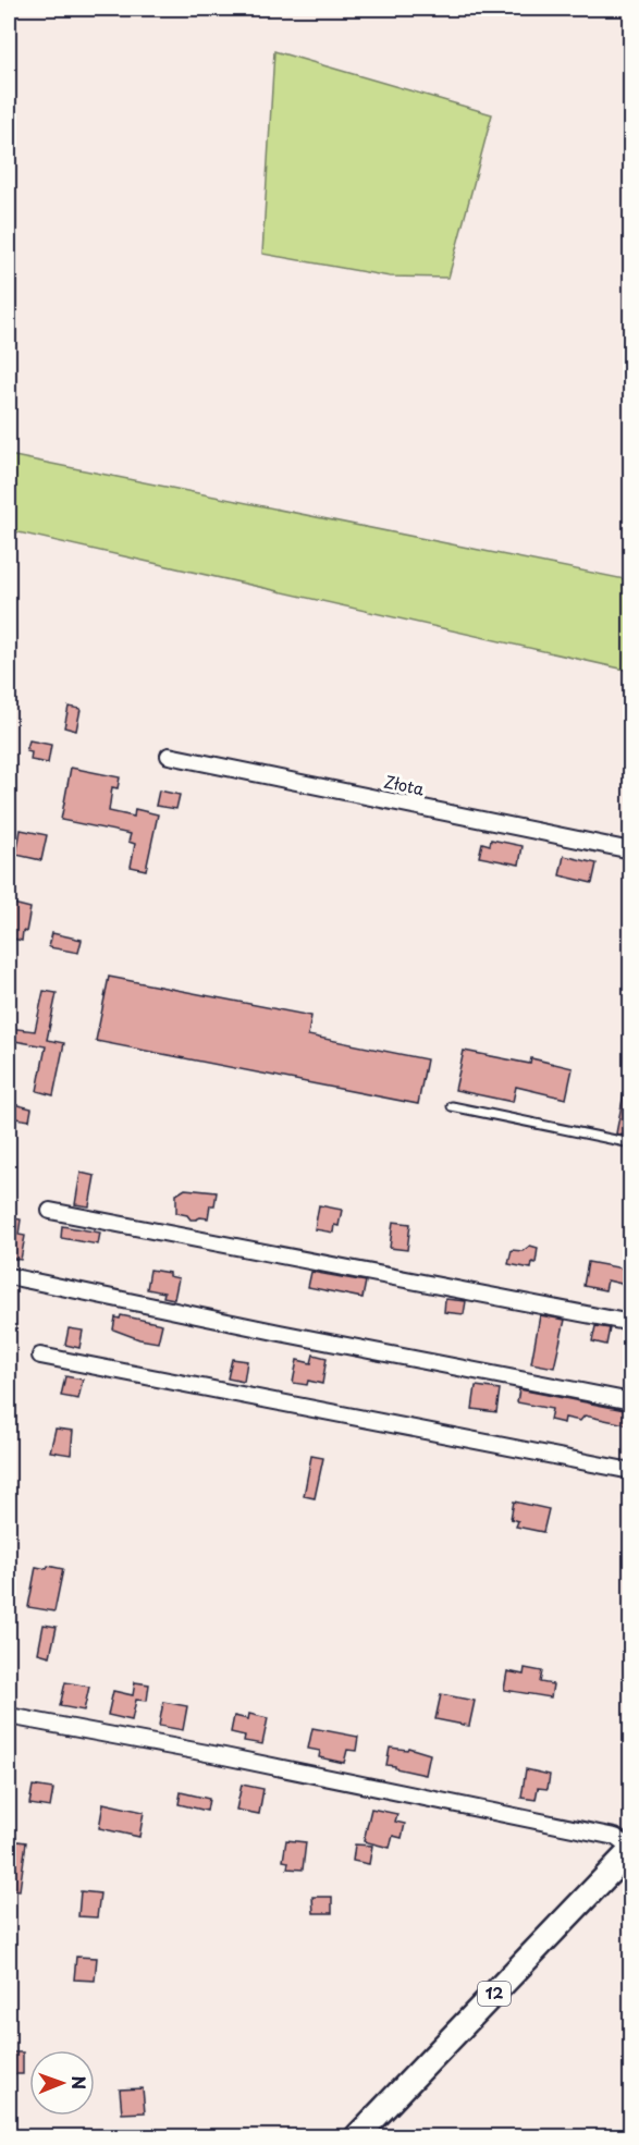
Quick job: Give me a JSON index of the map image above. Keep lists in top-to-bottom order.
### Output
{
  "streets": {
    "main road": ["12"],
    "street": ["Złota"]
  },
  "north": "right"
}
